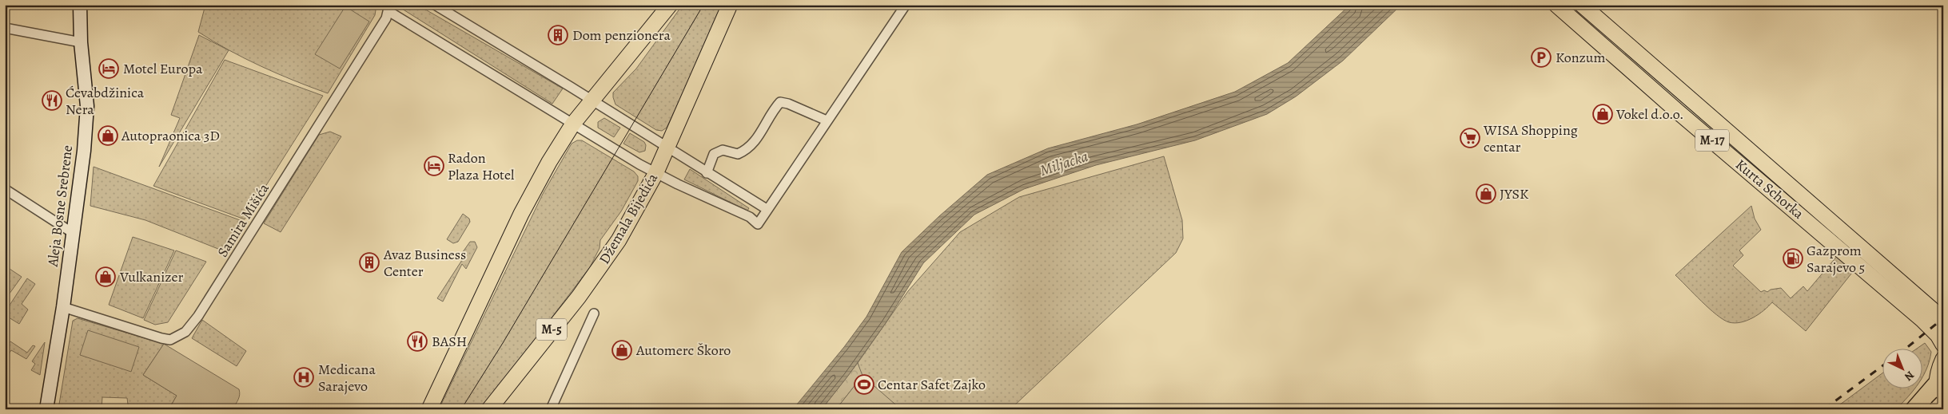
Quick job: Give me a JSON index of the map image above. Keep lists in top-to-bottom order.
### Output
{
  "streets": {
    "main road": [
      "M-17",
      "Kurta Schorka",
      "Džemala Bijedića",
      "M-5"
    ],
    "street": ["Aleja Bosne Srebrene", "Samira Mišića"]
  },
  "crossings": [
    ["Aleja Bosne Srebrene", "Samira Mišića"]
  ],
  "water": ["Miljacka"],
  "places": {
    "building": ["Dom penzionera", "Avaz Business Center"],
    "parking": ["Konzum"],
    "hotel": ["Motel Europa", "Radon Plaza Hotel"],
    "restaurant": ["Ćevabdžinica Nera", "BASH"],
    "shop": [
      "Vokel d.o.o.",
      "Autopraonica 3D",
      "JYSK",
      "Vulkanizer",
      "Automerc Škoro"
    ],
    "supermarket": ["WISA Shopping centar"],
    "fuel station": ["Gazprom Sarajevo 5"],
    "hospital": ["Medicana Sarajevo"],
    "sports": ["Centar Safet Zajko"]
  },
  "north": "bottom right"
}
